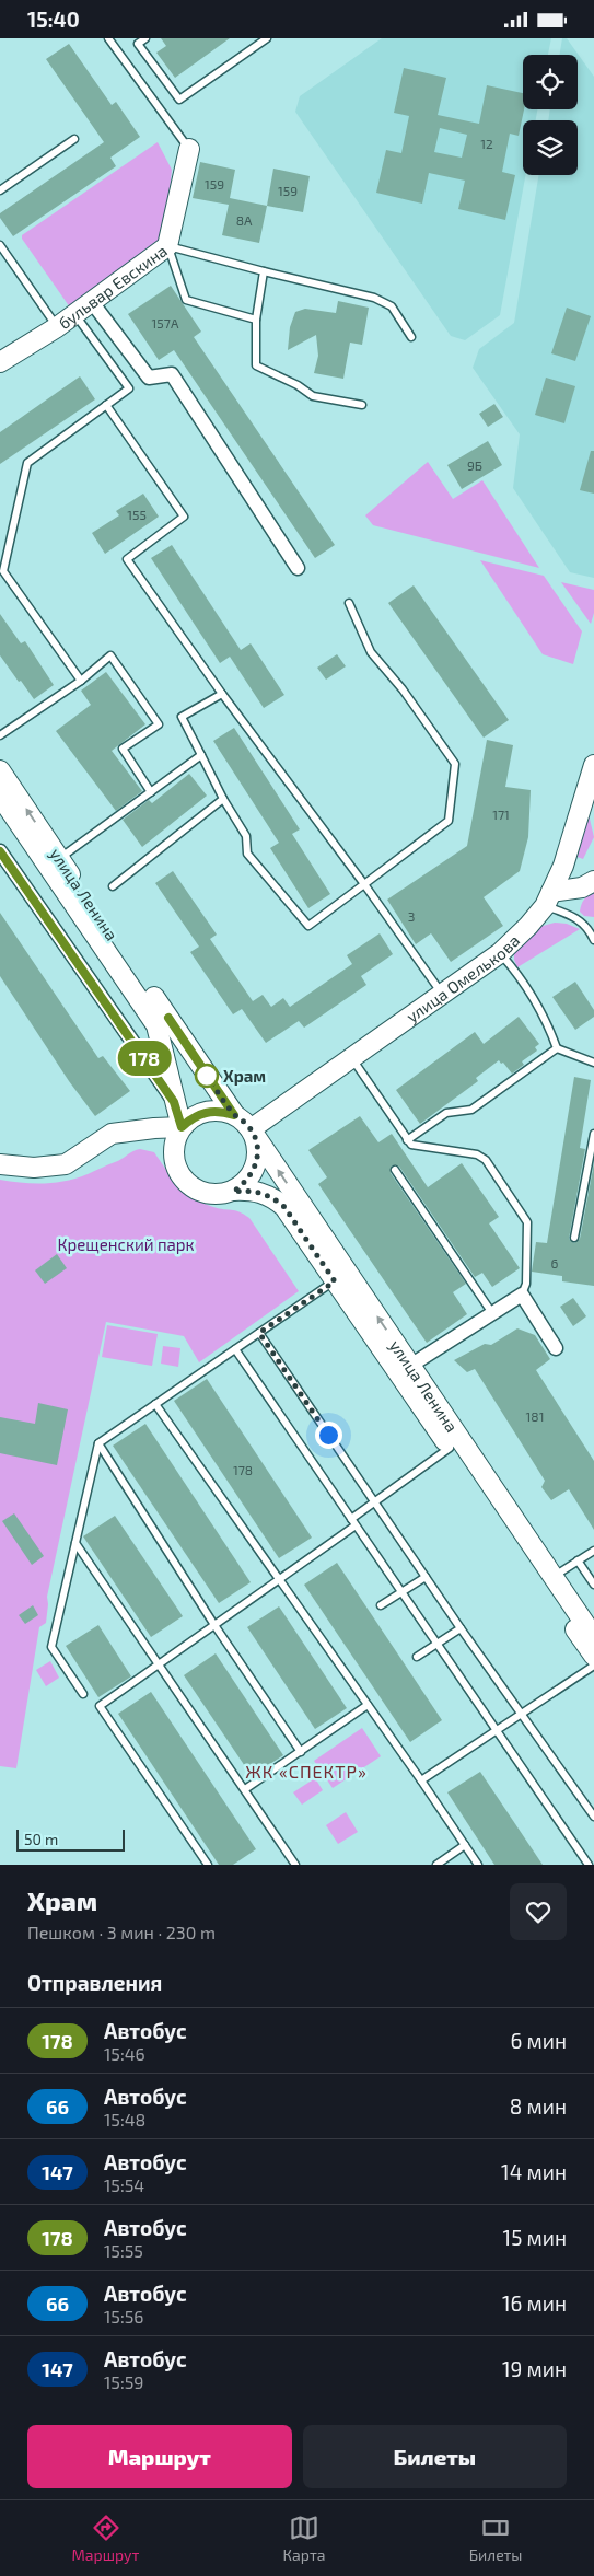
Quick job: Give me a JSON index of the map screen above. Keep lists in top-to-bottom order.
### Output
{
  "streets": {
    "street": ["бульвар Евскина", "улица Ленина", "улица Омелькова"]
  },
  "crossings": [
    ["улица Ленина", "улица Омелькова"]
  ],
  "districts": ["ЖК «СПЕКТР»"],
  "parks": ["Крещенский парк"],
  "places": ["Храм"],
  "lines": ["bus line 178"],
  "house_numbers": [
    "12",
    "159",
    "159",
    "8А",
    "157А",
    "9Б",
    "155",
    "171",
    "3",
    "6",
    "181",
    "178"
  ],
  "scale_bar": "50 m",
  "page": {
    "status": "15:40",
    "on_map": "178",
    "scale": "50 m",
    "heading": [
      ["Храм", "Пешком · 3 мин · 230 m"],
      "Отправления"
    ],
    "list": [
      {
        "mark": "178",
        "name": "Автобус",
        "note": "15:46",
        "value": "6 мин"
      },
      {
        "mark": "66",
        "name": "Автобус",
        "note": "15:48",
        "value": "8 мин"
      },
      {
        "mark": "147",
        "name": "Автобус",
        "note": "15:54",
        "value": "14 мин"
      },
      {
        "mark": "178",
        "name": "Автобус",
        "note": "15:55",
        "value": "15 мин"
      },
      {
        "mark": "66",
        "name": "Автобус",
        "note": "15:56",
        "value": "16 мин"
      },
      {
        "mark": "147",
        "name": "Автобус",
        "note": "15:59",
        "value": "19 мин"
      }
    ],
    "buttons": ["Маршрут", "Билеты"],
    "tabs": ["Маршрут", "Карта", "Билеты"]
  }
}
